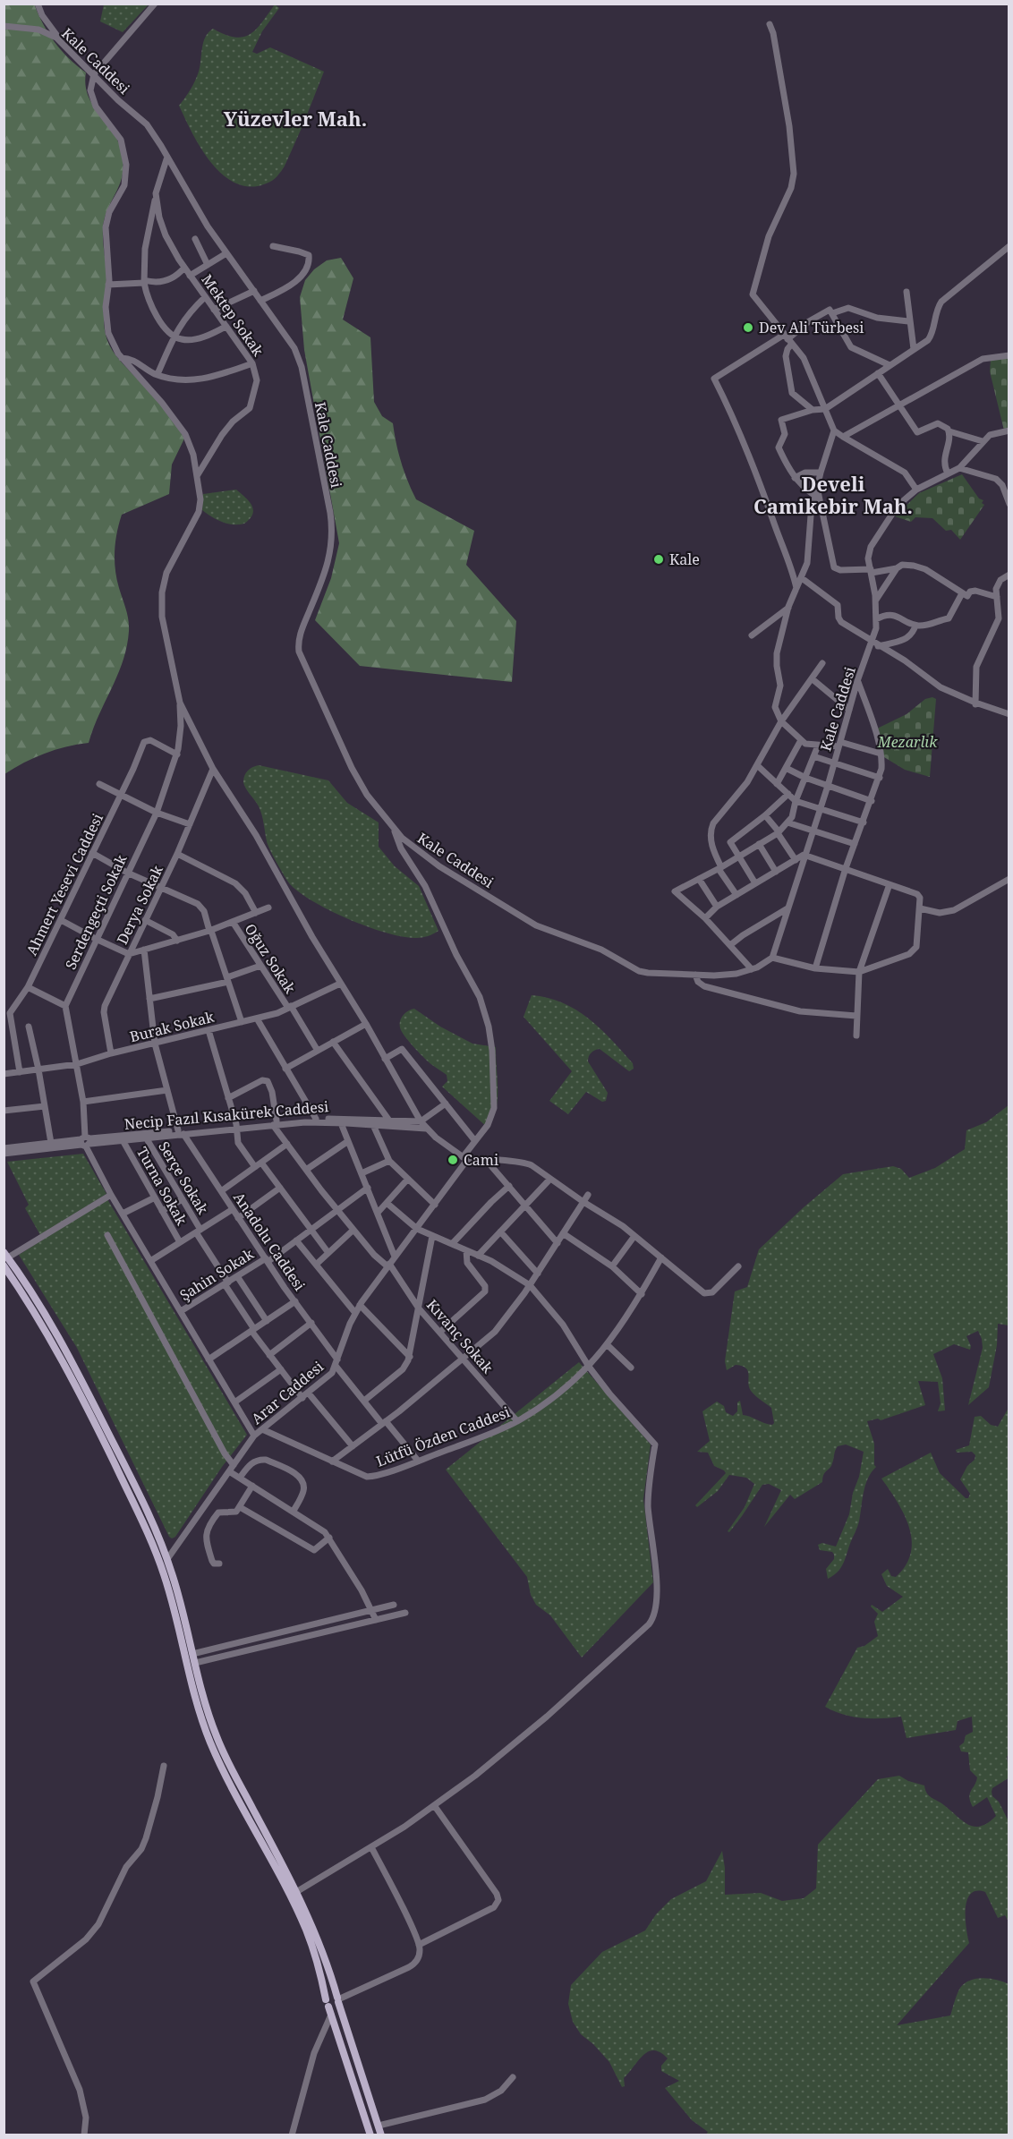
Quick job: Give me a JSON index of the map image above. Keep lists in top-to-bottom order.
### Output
{
  "streets": {
    "street": [
      "Kale Caddesi",
      "Mektep Sokak",
      "Ahmert Yesevi Caddesi",
      "Derya Sokak",
      "Serdengeçti Sokak",
      "Oğuz Sokak",
      "Burak Sokak",
      "Necip Fazıl Kısakürek Caddesi",
      "Serçe Sokak",
      "Turna Sokak",
      "Anadolu Caddesi",
      "Şahin Sokak",
      "Kıvanç Sokak",
      "Arar Caddesi",
      "Lütfü Özden Caddesi"
    ]
  },
  "crossings": [
    ["Kale Caddesi", "Mektep Sokak"],
    ["Kale Caddesi", "Arar Caddesi"],
    ["Ahmert Yesevi Caddesi", "Serdengeçti Sokak"],
    ["Ahmert Yesevi Caddesi", "Burak Sokak"],
    ["Derya Sokak", "Burak Sokak"],
    ["Oğuz Sokak", "Burak Sokak"],
    ["Burak Sokak", "Anadolu Caddesi"],
    ["Necip Fazıl Kısakürek Caddesi", "Serçe Sokak"],
    ["Necip Fazıl Kısakürek Caddesi", "Turna Sokak"],
    ["Necip Fazıl Kısakürek Caddesi", "Anadolu Caddesi"],
    ["Necip Fazıl Kısakürek Caddesi", "Kıvanç Sokak"],
    ["Serçe Sokak", "Şahin Sokak"],
    ["Serçe Sokak", "Arar Caddesi"],
    ["Anadolu Caddesi", "Şahin Sokak"],
    ["Anadolu Caddesi", "Arar Caddesi"],
    ["Anadolu Caddesi", "Lütfü Özden Caddesi"],
    ["Şahin Sokak", "Kıvanç Sokak"],
    ["Kıvanç Sokak", "Arar Caddesi"],
    ["Kıvanç Sokak", "Lütfü Özden Caddesi"],
    ["Arar Caddesi", "Lütfü Özden Caddesi"]
  ],
  "districts": ["Yüzevler Mah.", "Develi Camikebir Mah."],
  "parks": ["Mezarlık"],
  "places": ["Dev Ali Türbesi", "Kale", "Cami"]
}
